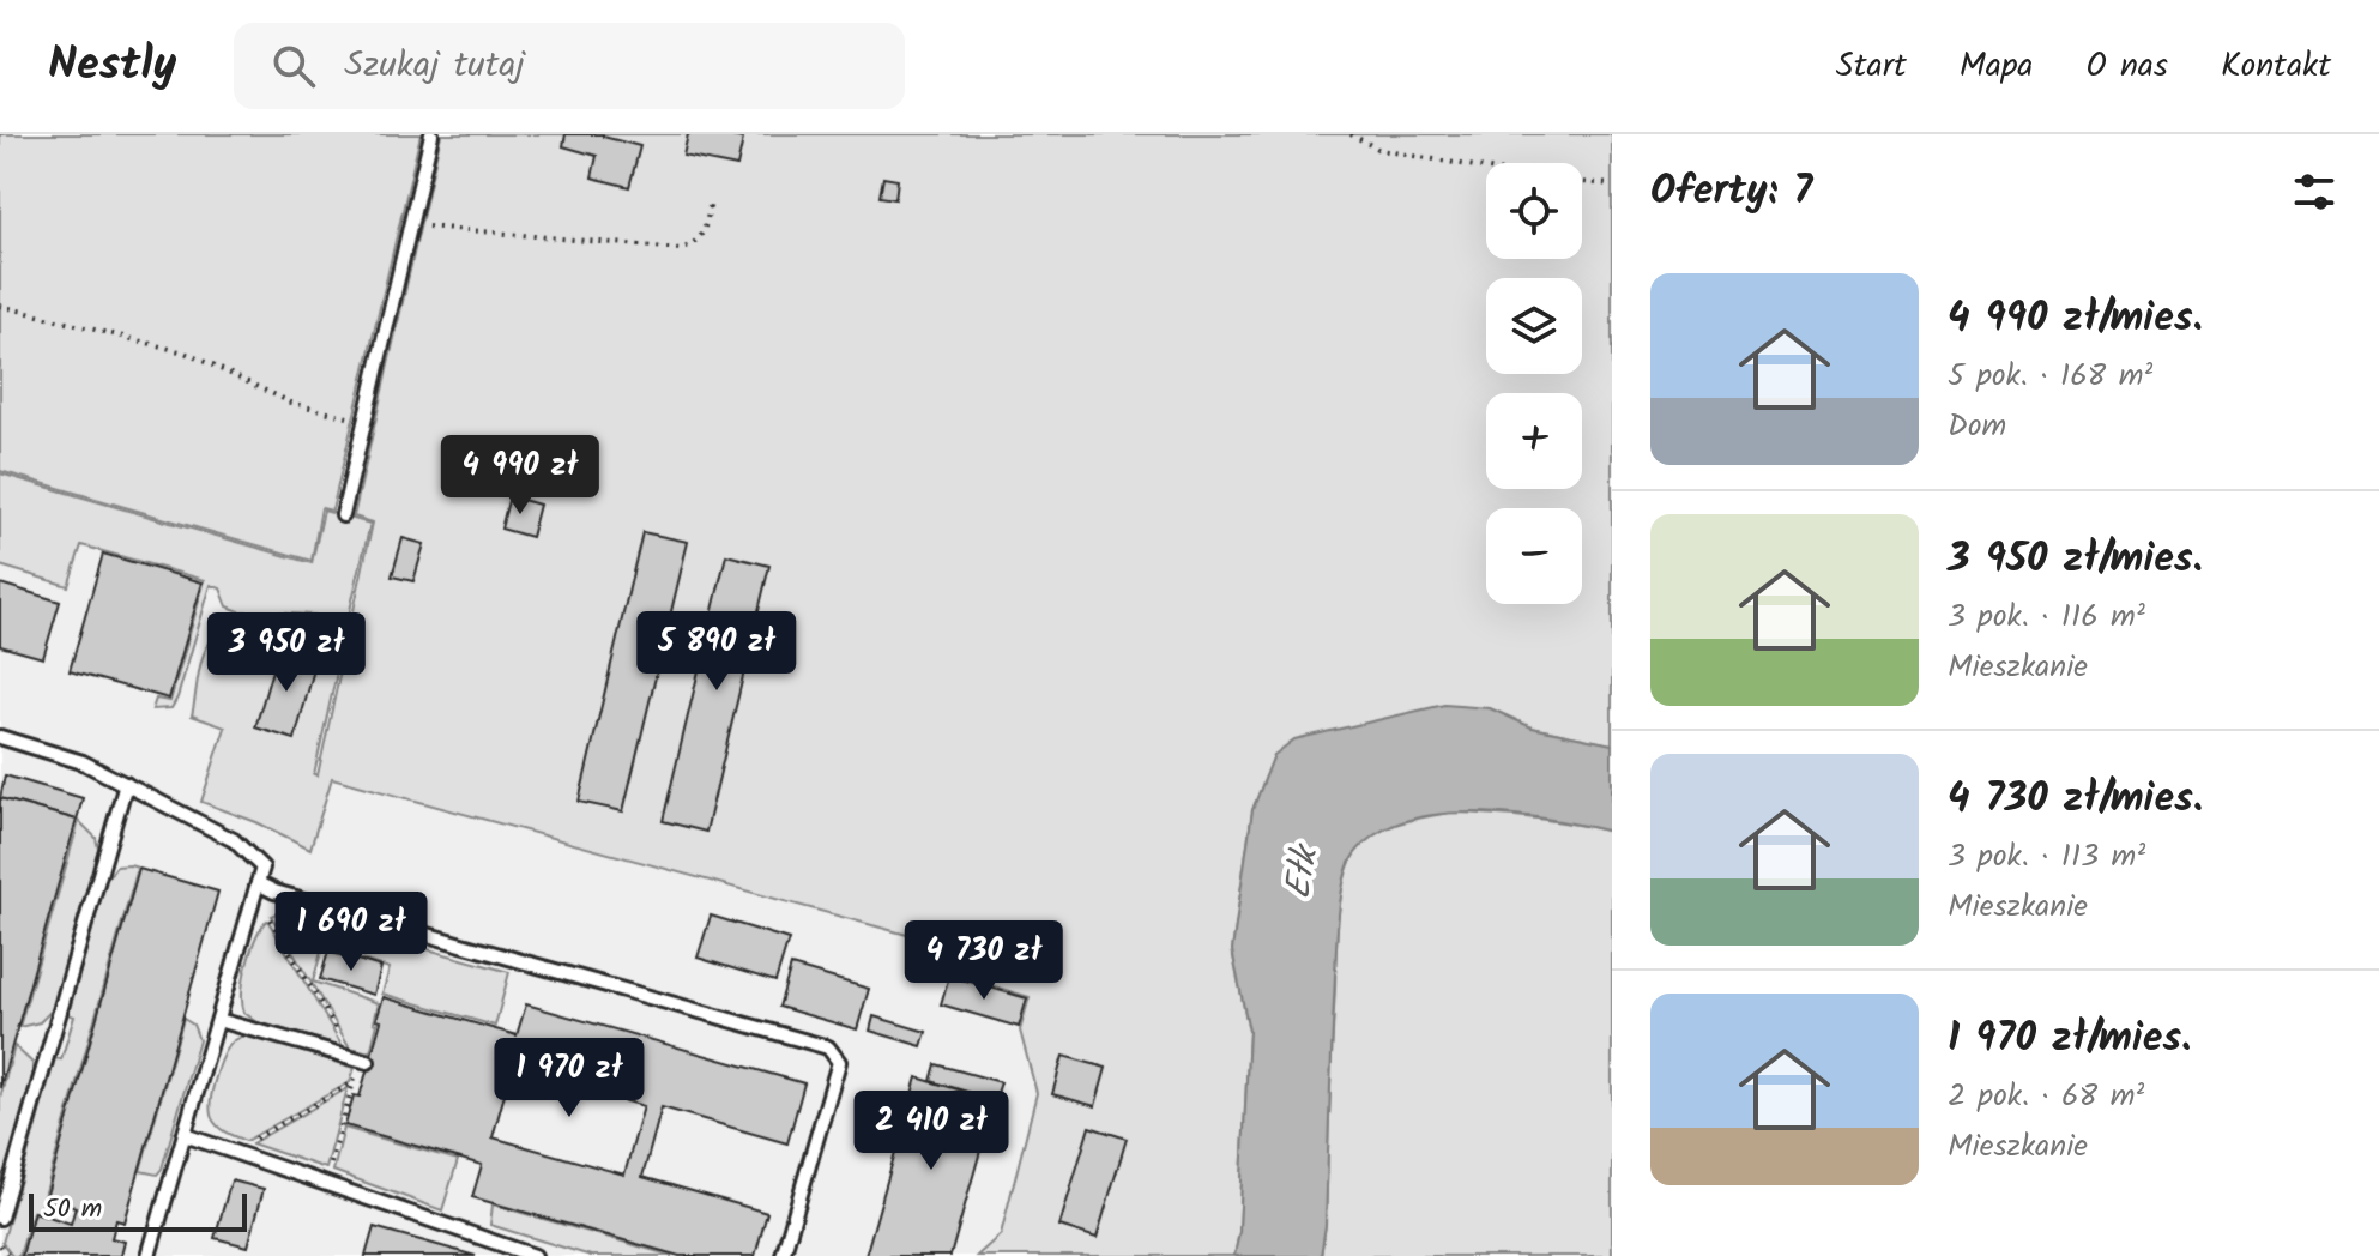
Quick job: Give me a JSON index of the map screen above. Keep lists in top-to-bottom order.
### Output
{
  "water": ["Ełk"],
  "scale_bar": "50 m",
  "page": {
    "header": "Nestly",
    "search": "Szukaj tutaj",
    "nav": [
      "Start",
      "Mapa",
      "O nas",
      "Kontakt"
    ],
    "heading": "Oferty: 7",
    "map_buttons": ["+", "−"],
    "list": [
      {
        "name": "4 990 zł/mies.",
        "note": "5 pok. · 168 m² · Dom"
      },
      {
        "name": "3 950 zł/mies.",
        "note": "3 pok. · 116 m² · Mieszkanie"
      },
      {
        "name": "4 730 zł/mies.",
        "note": "3 pok. · 113 m² · Mieszkanie"
      },
      {
        "name": "1 970 zł/mies.",
        "note": "2 pok. · 68 m² · Mieszkanie"
      }
    ],
    "price": [
      "4 990 zł",
      "5 890 zł",
      "3 950 zł",
      "1 690 zł",
      "4 730 zł",
      "1 970 zł",
      "2 410 zł"
    ],
    "scale": "50 m"
  }
}
